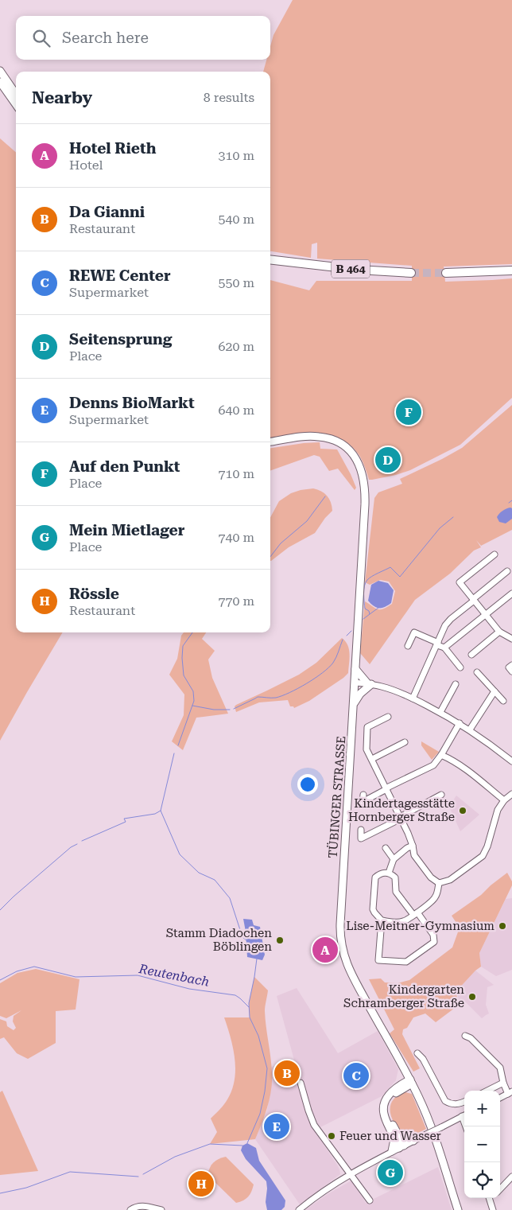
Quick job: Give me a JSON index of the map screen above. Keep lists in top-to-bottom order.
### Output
{
  "streets": {
    "highway": ["B 464"],
    "main road": ["TÜBINGER STRASSE"]
  },
  "water": ["Reutenbach"],
  "places": [
    "Kindertagesstätte Hornberger Straße",
    "Lise-Meitner-Gymnasium",
    "Stamm Diadochen Böblingen",
    "Kindergarten Schramberger Straße",
    "Feuer und Wasser"
  ],
  "page": {
    "search": "Search here",
    "heading": ["Nearby", "8 results"],
    "list": [
      {
        "mark": "A",
        "name": "Hotel Rieth",
        "note": "Hotel",
        "value": "310 m"
      },
      {
        "mark": "B",
        "name": "Da Gianni",
        "note": "Restaurant",
        "value": "540 m"
      },
      {
        "mark": "C",
        "name": "REWE Center",
        "note": "Supermarket",
        "value": "550 m"
      },
      {
        "mark": "D",
        "name": "Seitensprung",
        "note": "Place",
        "value": "620 m"
      },
      {
        "mark": "E",
        "name": "Denns BioMarkt",
        "note": "Supermarket",
        "value": "640 m"
      },
      {
        "mark": "F",
        "name": "Auf den Punkt",
        "note": "Place",
        "value": "710 m"
      },
      {
        "mark": "G",
        "name": "Mein Mietlager",
        "note": "Place",
        "value": "740 m"
      },
      {
        "mark": "H",
        "name": "Rössle",
        "note": "Restaurant",
        "value": "770 m"
      }
    ],
    "pins": [
      "F",
      "D",
      "A",
      "B",
      "C",
      "E",
      "G",
      "H"
    ],
    "map_buttons": ["+", "−"]
  }
}
